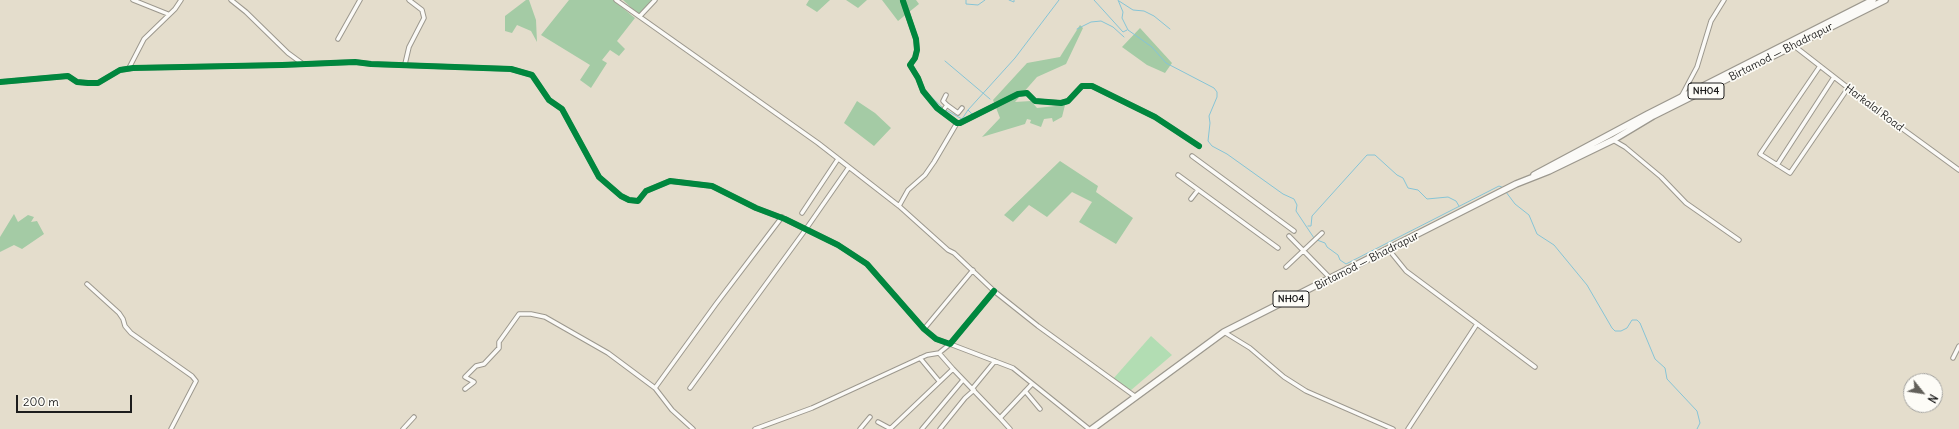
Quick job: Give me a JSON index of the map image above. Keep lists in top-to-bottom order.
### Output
{
  "streets": {
    "main road": ["Birtamod — Bhadrapur", "NH04"],
    "street": ["Harkalal Road"]
  },
  "crossings": [
    ["Birtamod — Bhadrapur", "Harkalal Road"]
  ],
  "scale_bar": "200 m",
  "north": "bottom right"
}
